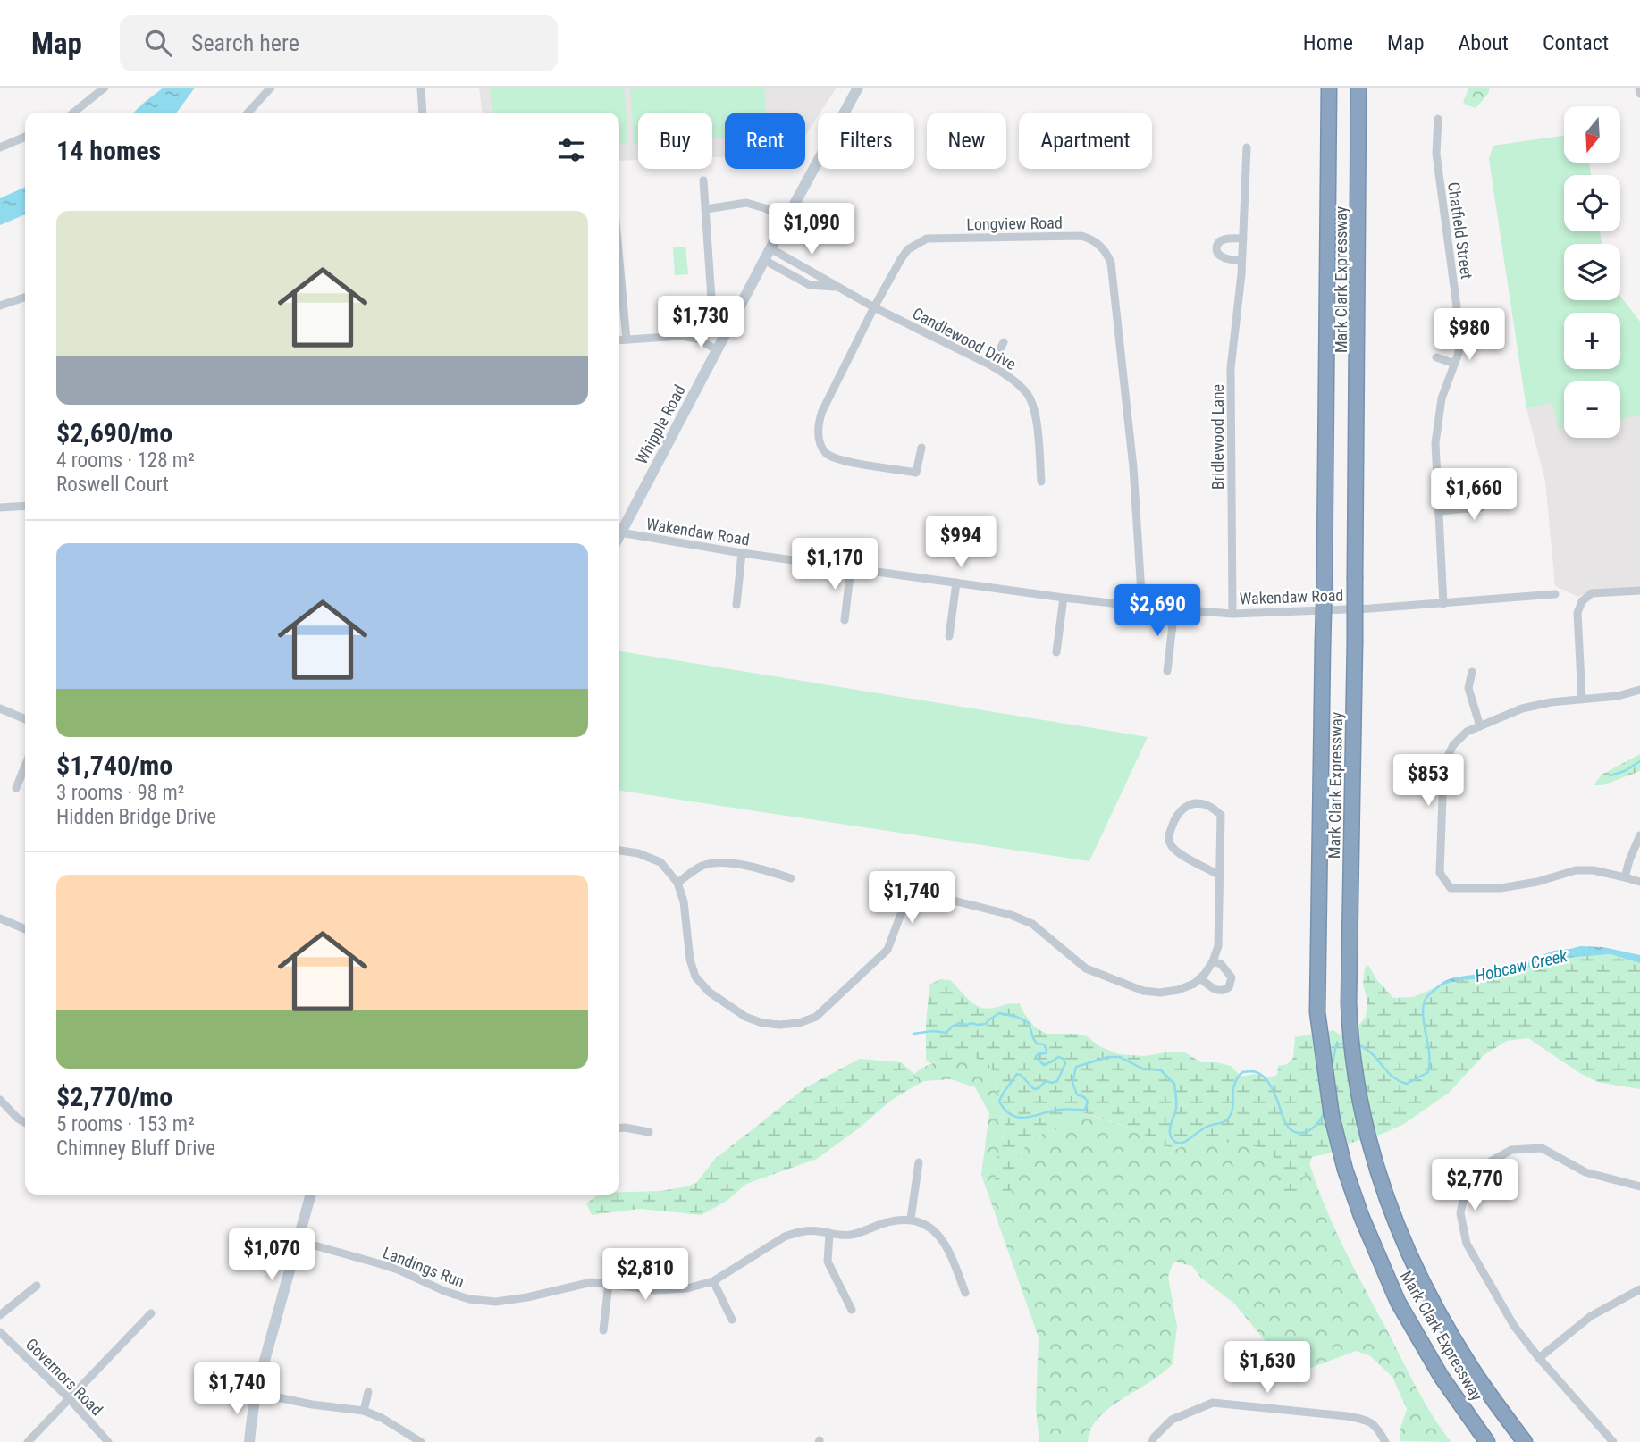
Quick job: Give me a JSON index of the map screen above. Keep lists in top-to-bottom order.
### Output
{
  "streets": {
    "highway": ["Mark Clark Expressway"],
    "main road": ["Whipple Road"],
    "street": [
      "Longview Road",
      "Chatfield Street",
      "Candlewood Drive",
      "Bridlewood Lane",
      "Wakendaw Road",
      "Landings Run",
      "Governors Road"
    ]
  },
  "crossings": [
    ["Longview Road", "Candlewood Drive"],
    ["Longview Road", "Wakendaw Road"],
    ["Chatfield Street", "Wakendaw Road"],
    ["Candlewood Drive", "Whipple Road"],
    ["Bridlewood Lane", "Wakendaw Road"]
  ],
  "water": ["Hobcaw Creek"],
  "north": "bottom",
  "page": {
    "header": "Map",
    "search": "Search here",
    "nav": [
      "Home",
      "Map",
      "About",
      "Contact"
    ],
    "map_buttons": ["+", "−"],
    "chip": [
      "Buy",
      "Rent",
      "Filters",
      "New",
      "Apartment"
    ],
    "heading": "14 homes",
    "list": [
      {
        "name": "$2,690/mo",
        "note": "4 rooms · 128 m² · Roswell Court"
      },
      {
        "name": "$1,740/mo",
        "note": "3 rooms · 98 m² · Hidden Bridge Drive"
      },
      {
        "name": "$2,770/mo",
        "note": "5 rooms · 153 m² · Chimney Bluff Drive"
      }
    ],
    "price": [
      "$1,090",
      "$1,730",
      "$980",
      "$1,660",
      "$994",
      "$1,170",
      "$2,690",
      "$853",
      "$1,740",
      "$2,770",
      "$1,070",
      "$2,810",
      "$1,630",
      "$1,740"
    ]
  }
}
